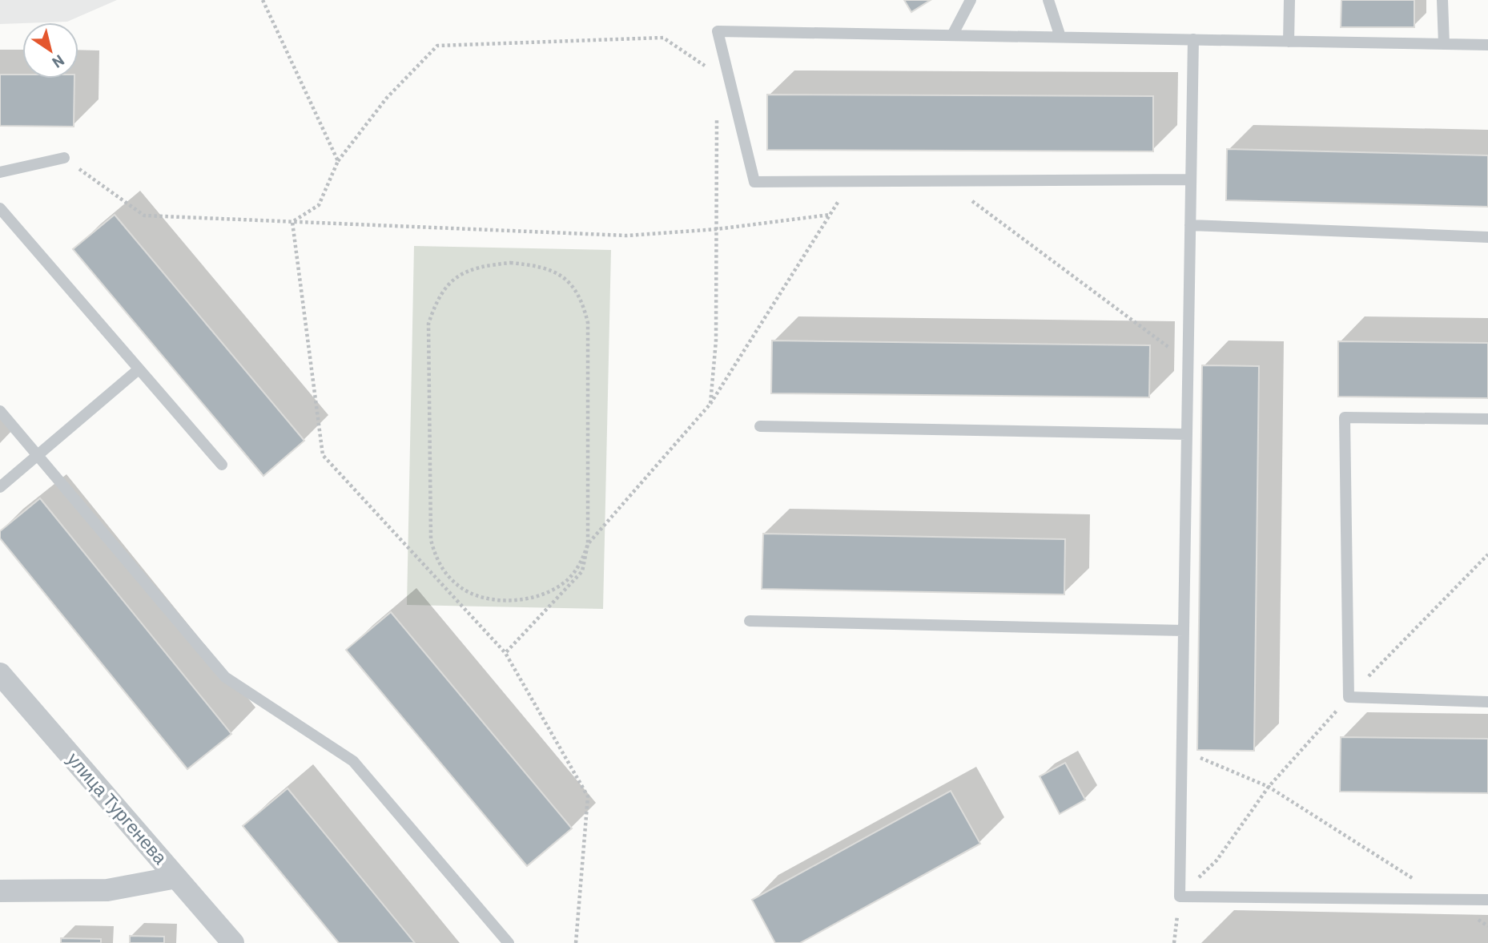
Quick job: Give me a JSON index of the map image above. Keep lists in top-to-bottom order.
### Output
{
  "streets": {
    "street": ["улица Тургенева"]
  },
  "north": "bottom right"
}
